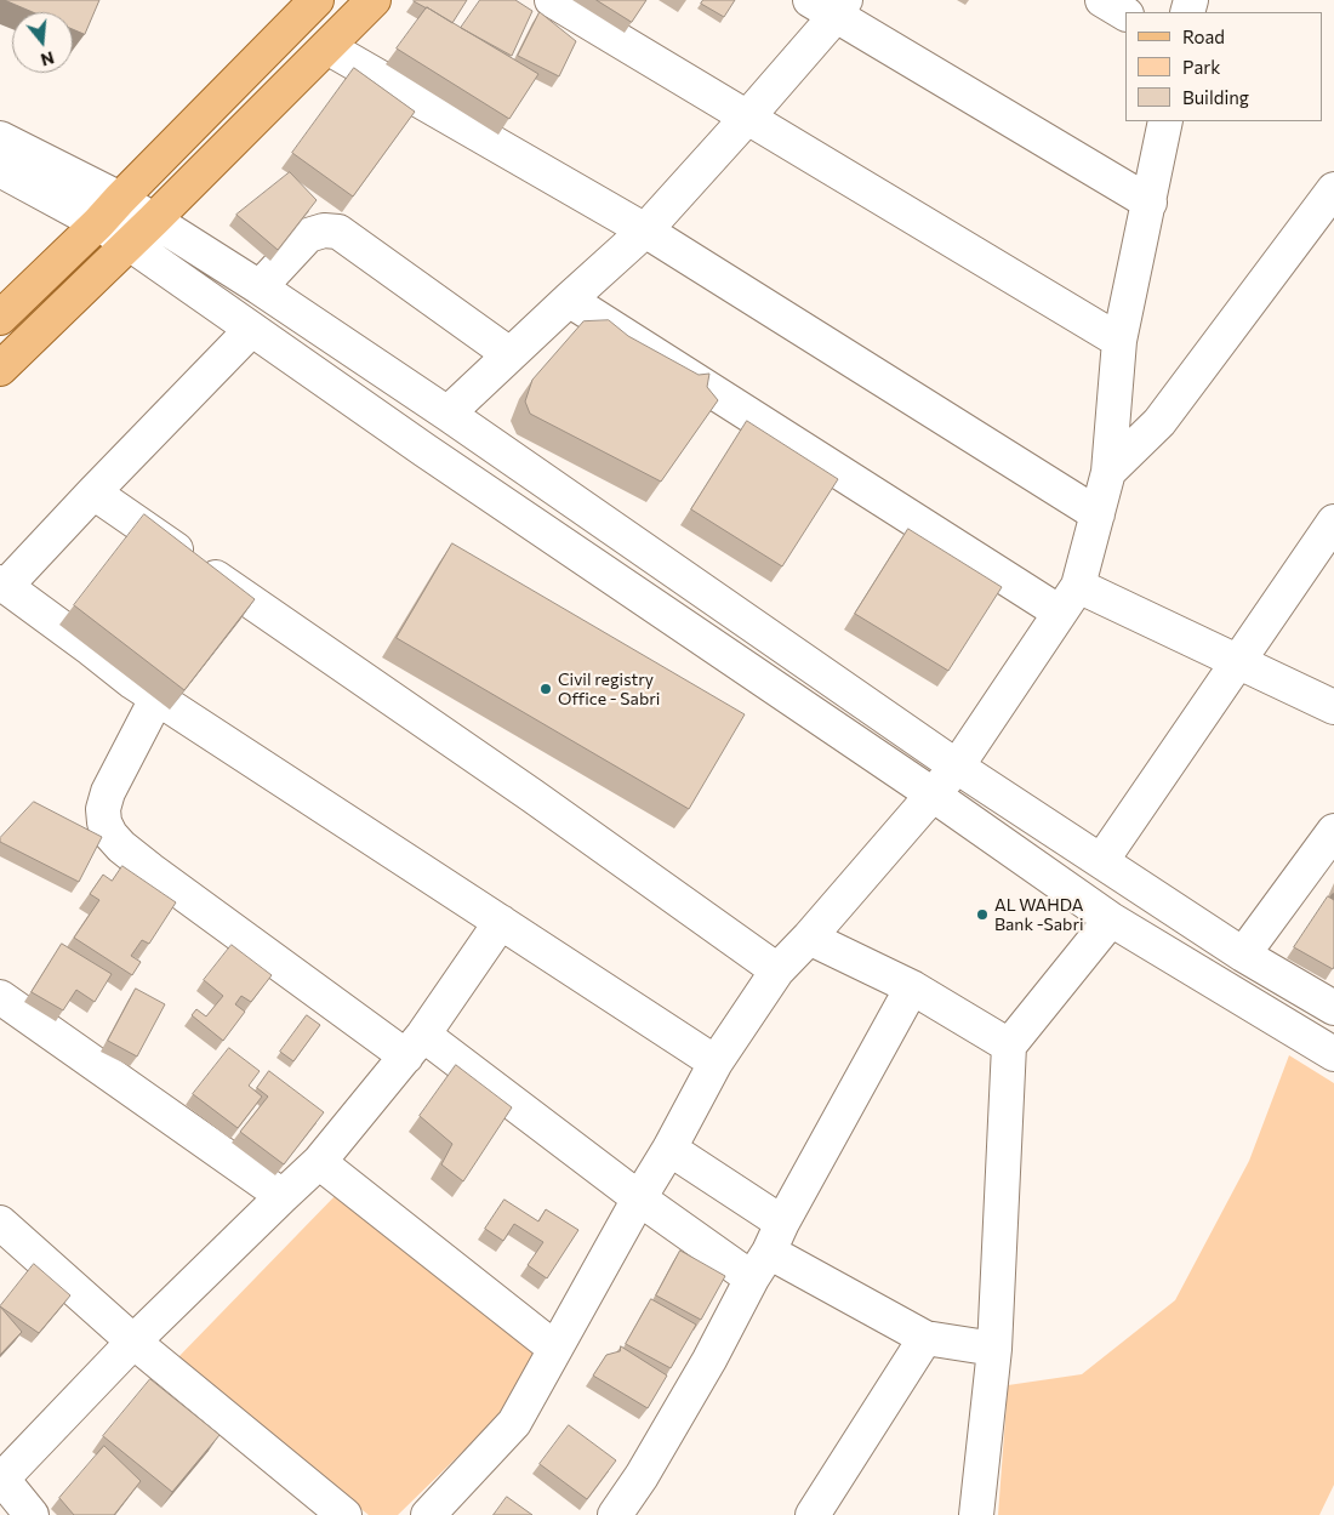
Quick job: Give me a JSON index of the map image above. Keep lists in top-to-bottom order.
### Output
{
  "places": ["Civil registry Office - Sabri", "AL WAHDA Bank -Sabri"],
  "legend": ["Road", "Park", "Building"],
  "north": "bottom"
}
